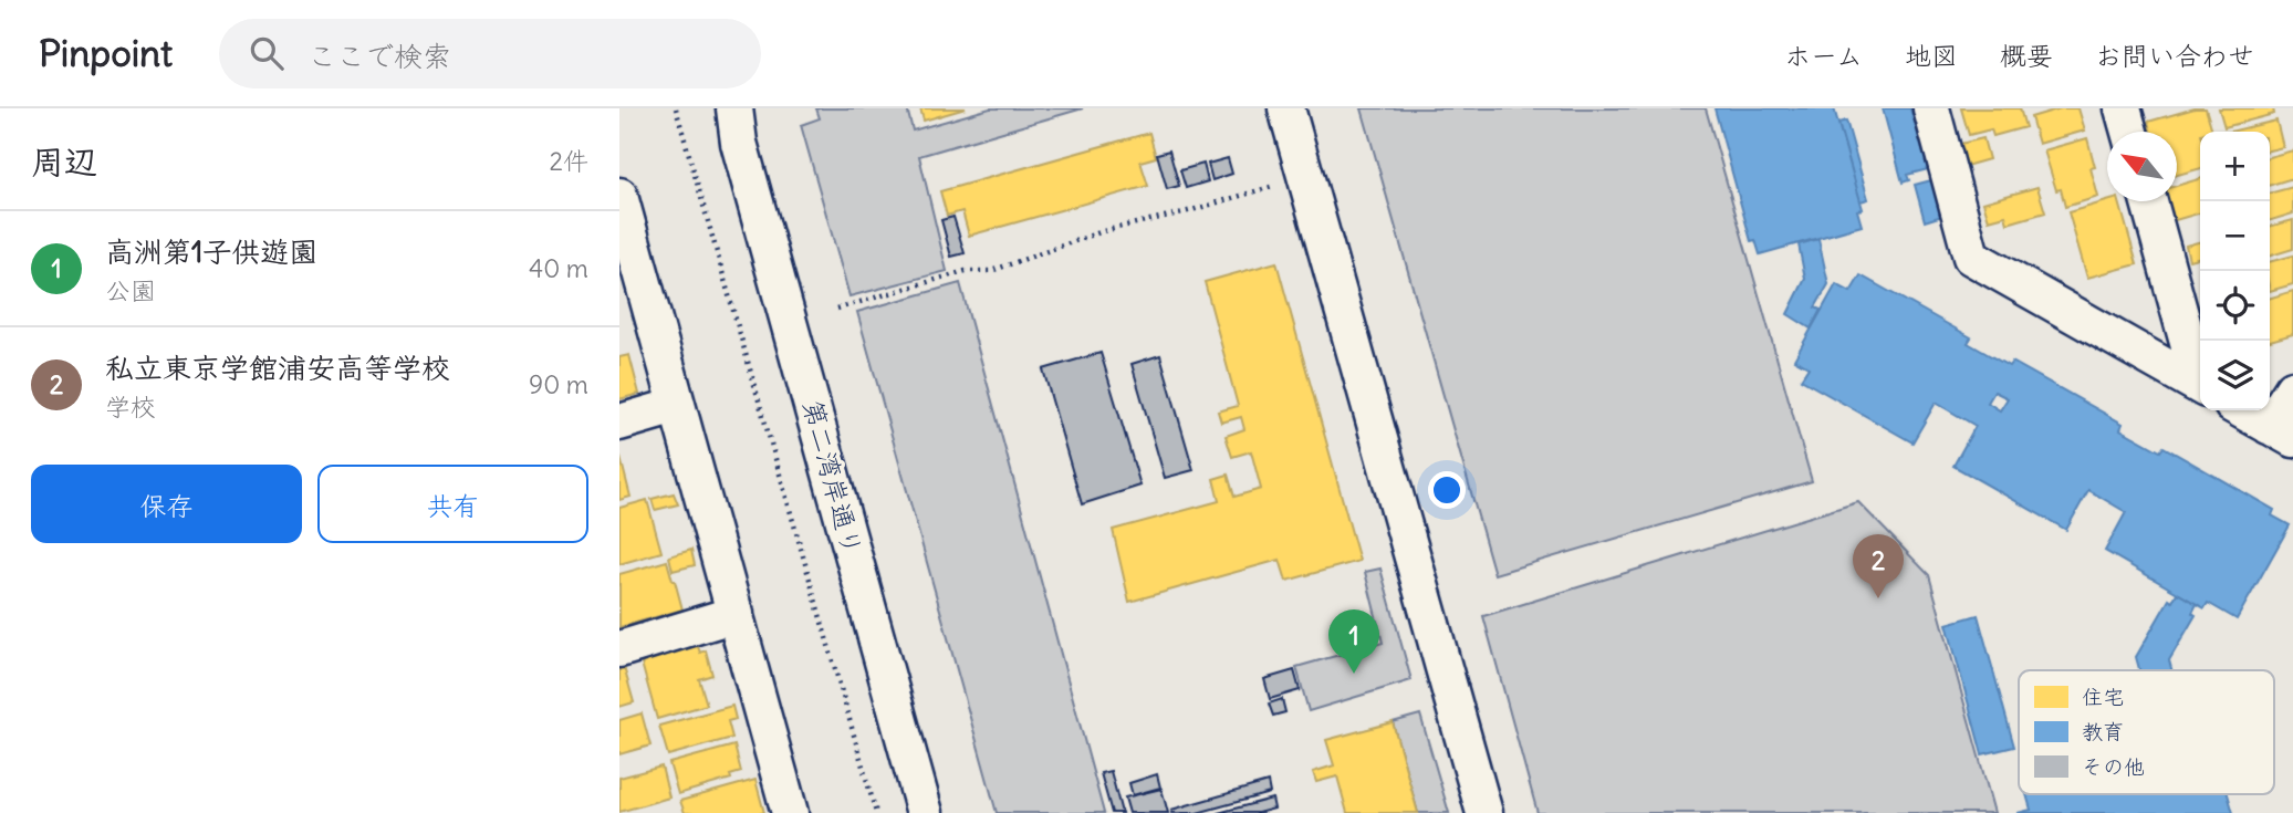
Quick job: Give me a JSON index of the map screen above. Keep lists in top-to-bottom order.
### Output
{
  "streets": {
    "street": ["第二湾岸通り"]
  },
  "legend": ["住宅", "教育", "その他"],
  "north": "top left",
  "page": {
    "header": "Pinpoint",
    "search": "ここで検索",
    "nav": [
      "ホーム",
      "地図",
      "概要",
      "お問い合わせ"
    ],
    "heading": ["周辺", "2件"],
    "map_buttons": ["+", "−"],
    "list": [
      {
        "mark": "1",
        "name": "高洲第1子供遊園",
        "note": "公園",
        "value": "40 m"
      },
      {
        "mark": "2",
        "name": "私立東京学館浦安高等学校",
        "note": "学校",
        "value": "90 m"
      }
    ],
    "buttons": ["保存", "共有"],
    "pins": ["2", "1"]
  }
}
